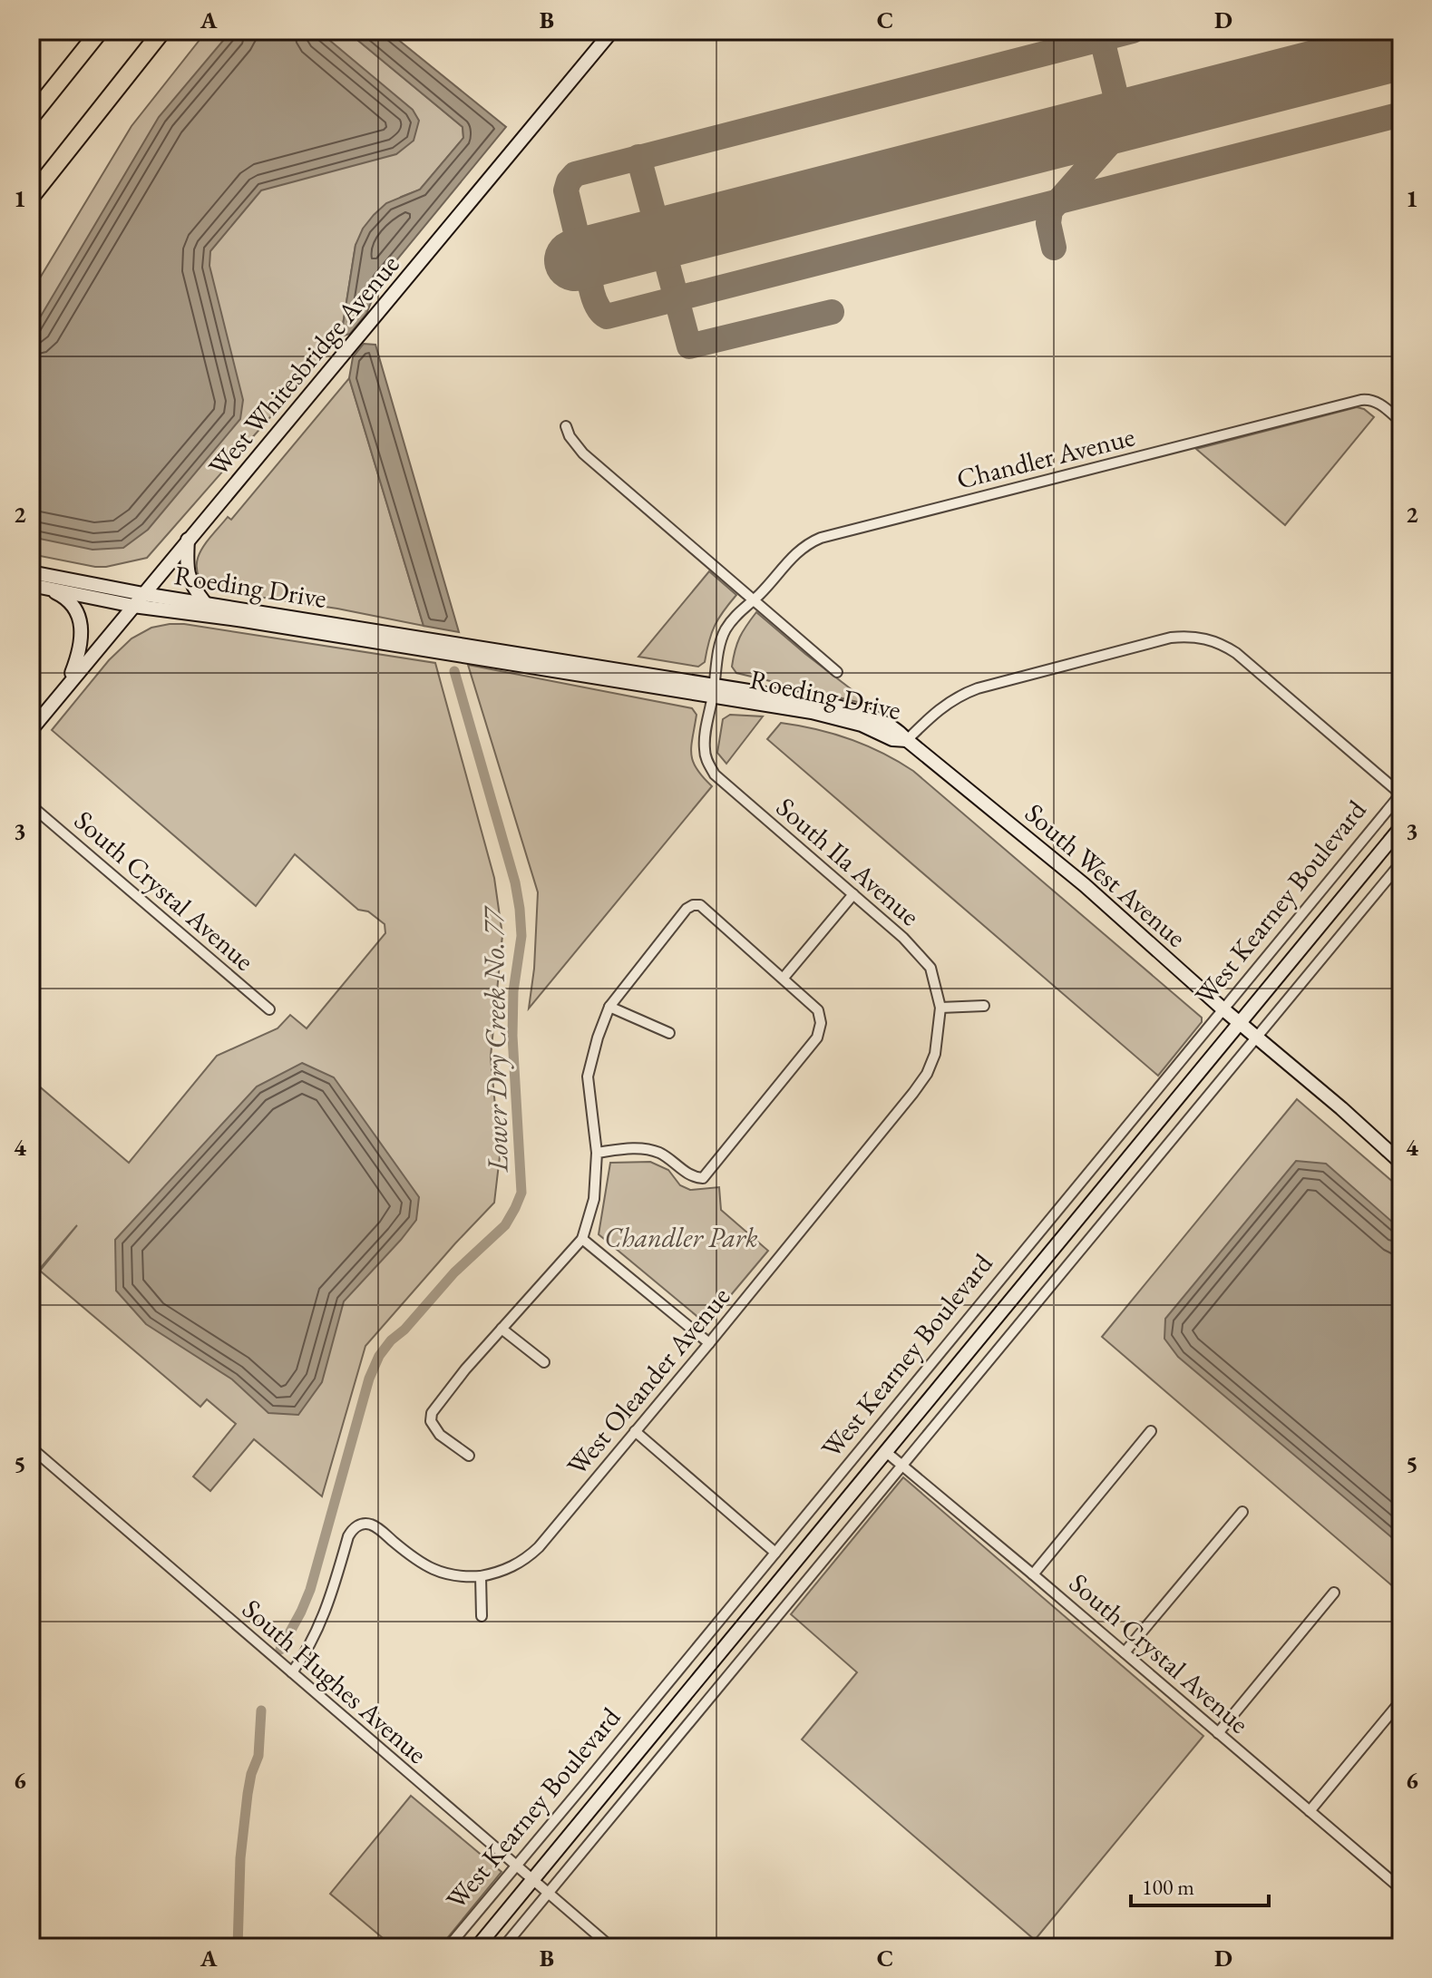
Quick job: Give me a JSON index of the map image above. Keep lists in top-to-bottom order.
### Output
{
  "streets": {
    "main road": [
      "West Whitesbridge Avenue",
      "Roeding Drive",
      "South West Avenue",
      "West Kearney Boulevard"
    ],
    "street": [
      "Chandler Avenue",
      "South Ila Avenue",
      "South Crystal Avenue",
      "West Oleander Avenue",
      "South Hughes Avenue"
    ]
  },
  "crossings": [
    ["West Whitesbridge Avenue", "Roeding Drive"],
    ["Chandler Avenue", "Roeding Drive"],
    ["Chandler Avenue", "South Ila Avenue"],
    ["Roeding Drive", "South West Avenue"],
    ["South Ila Avenue", "West Oleander Avenue"],
    ["South West Avenue", "West Kearney Boulevard"],
    ["South Crystal Avenue", "West Kearney Boulevard"],
    ["West Kearney Boulevard", "South Hughes Avenue"]
  ],
  "water": ["Lower Dry Creek No. 77"],
  "parks": ["Chandler Park"],
  "scale_bar": "100 m",
  "grid": {
    "columns": [
      "A",
      "B",
      "C",
      "D"
    ],
    "rows": [
      "1",
      "2",
      "3",
      "4",
      "5",
      "6"
    ]
  }
}
